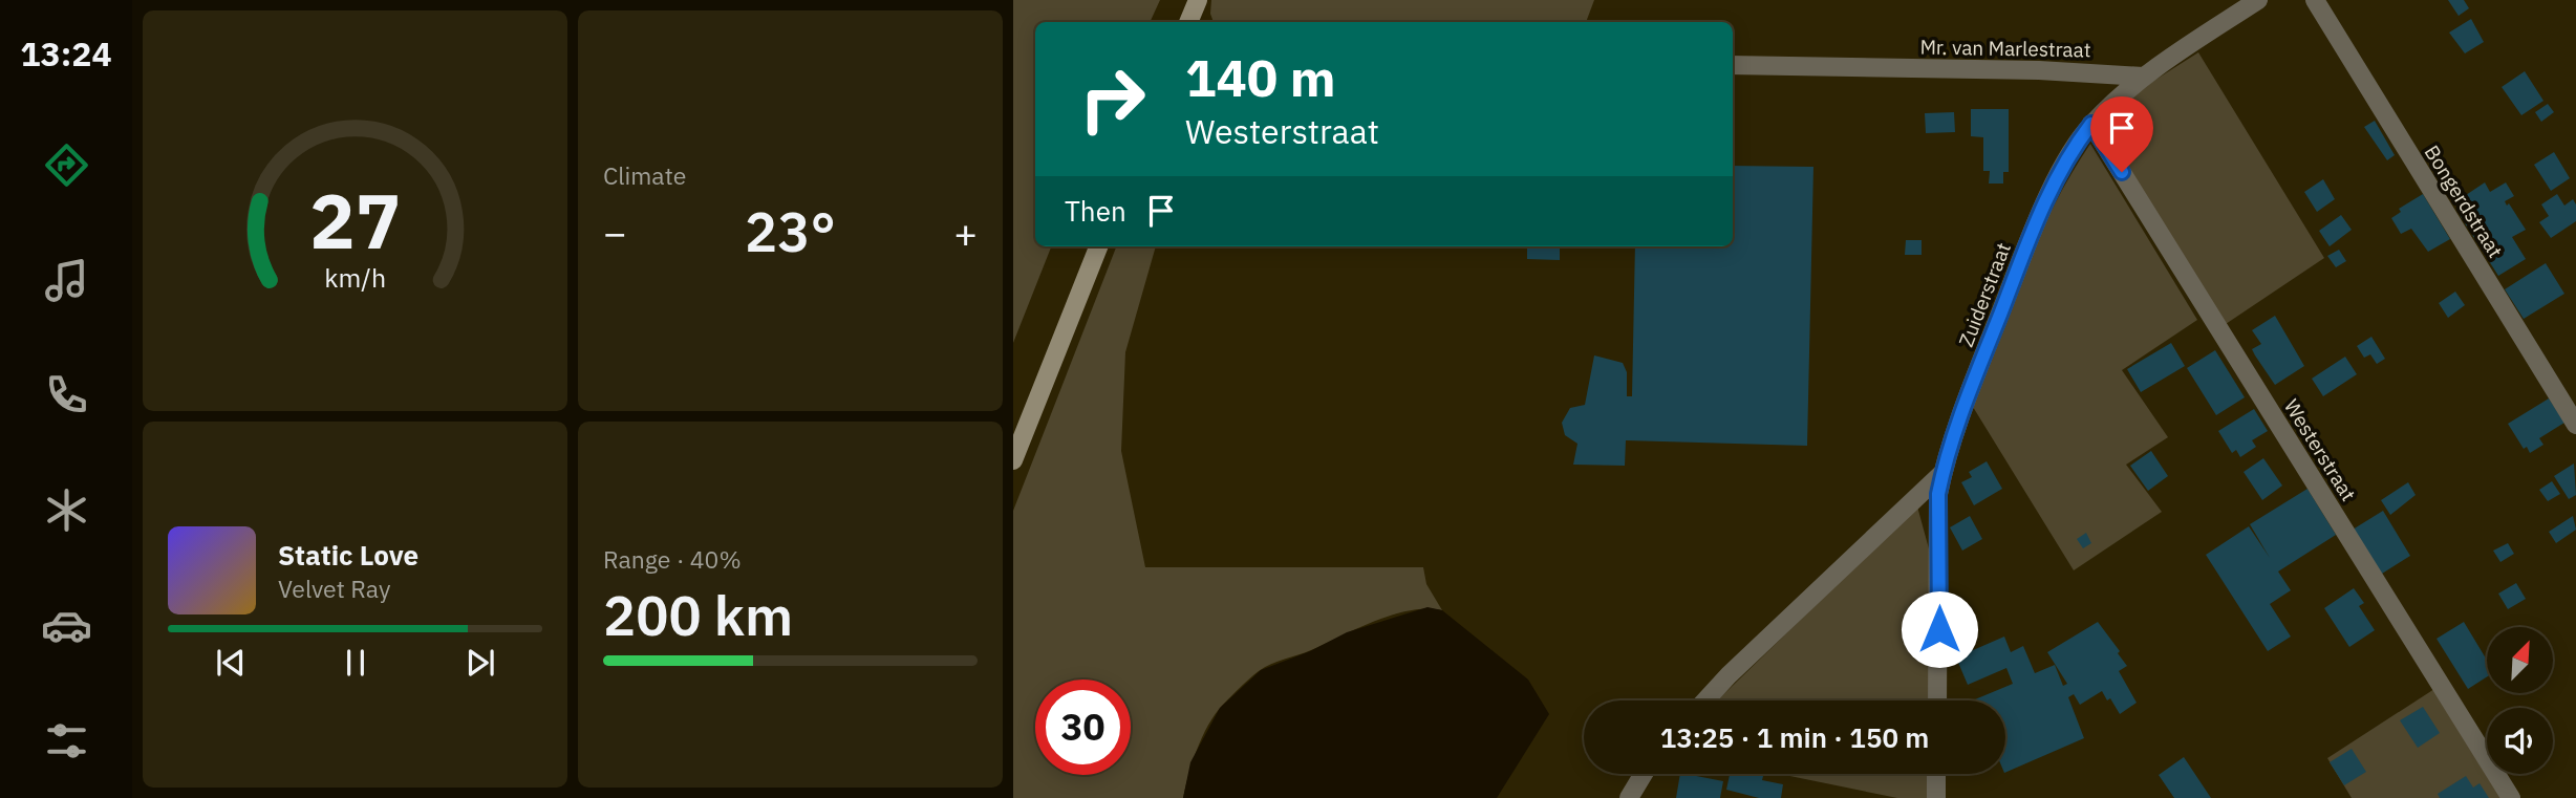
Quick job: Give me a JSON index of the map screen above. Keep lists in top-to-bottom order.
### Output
{
  "streets": {
    "street": [
      "Mr. van Marlestraat",
      "Bongerdstraat",
      "Zuiderstraat",
      "Westerstraat"
    ]
  },
  "crossings": [
    ["Mr. van Marlestraat", "Zuiderstraat"],
    ["Zuiderstraat", "Westerstraat"]
  ],
  "north": "top right",
  "page": {
    "tabs": "13:24",
    "tile": [
      "Climate",
      ["Range · 40%", "200 km"]
    ],
    "turn": ["140 m", "Westerstraat"],
    "then": "Then",
    "heat": ["−", "23°", "+"],
    "song": ["Static Love", "Velvet Ray"],
    "limit": "30",
    "trip": "13:25 · 1 min · 150 m",
    "gauge": ["27", "km/h"]
  }
}
